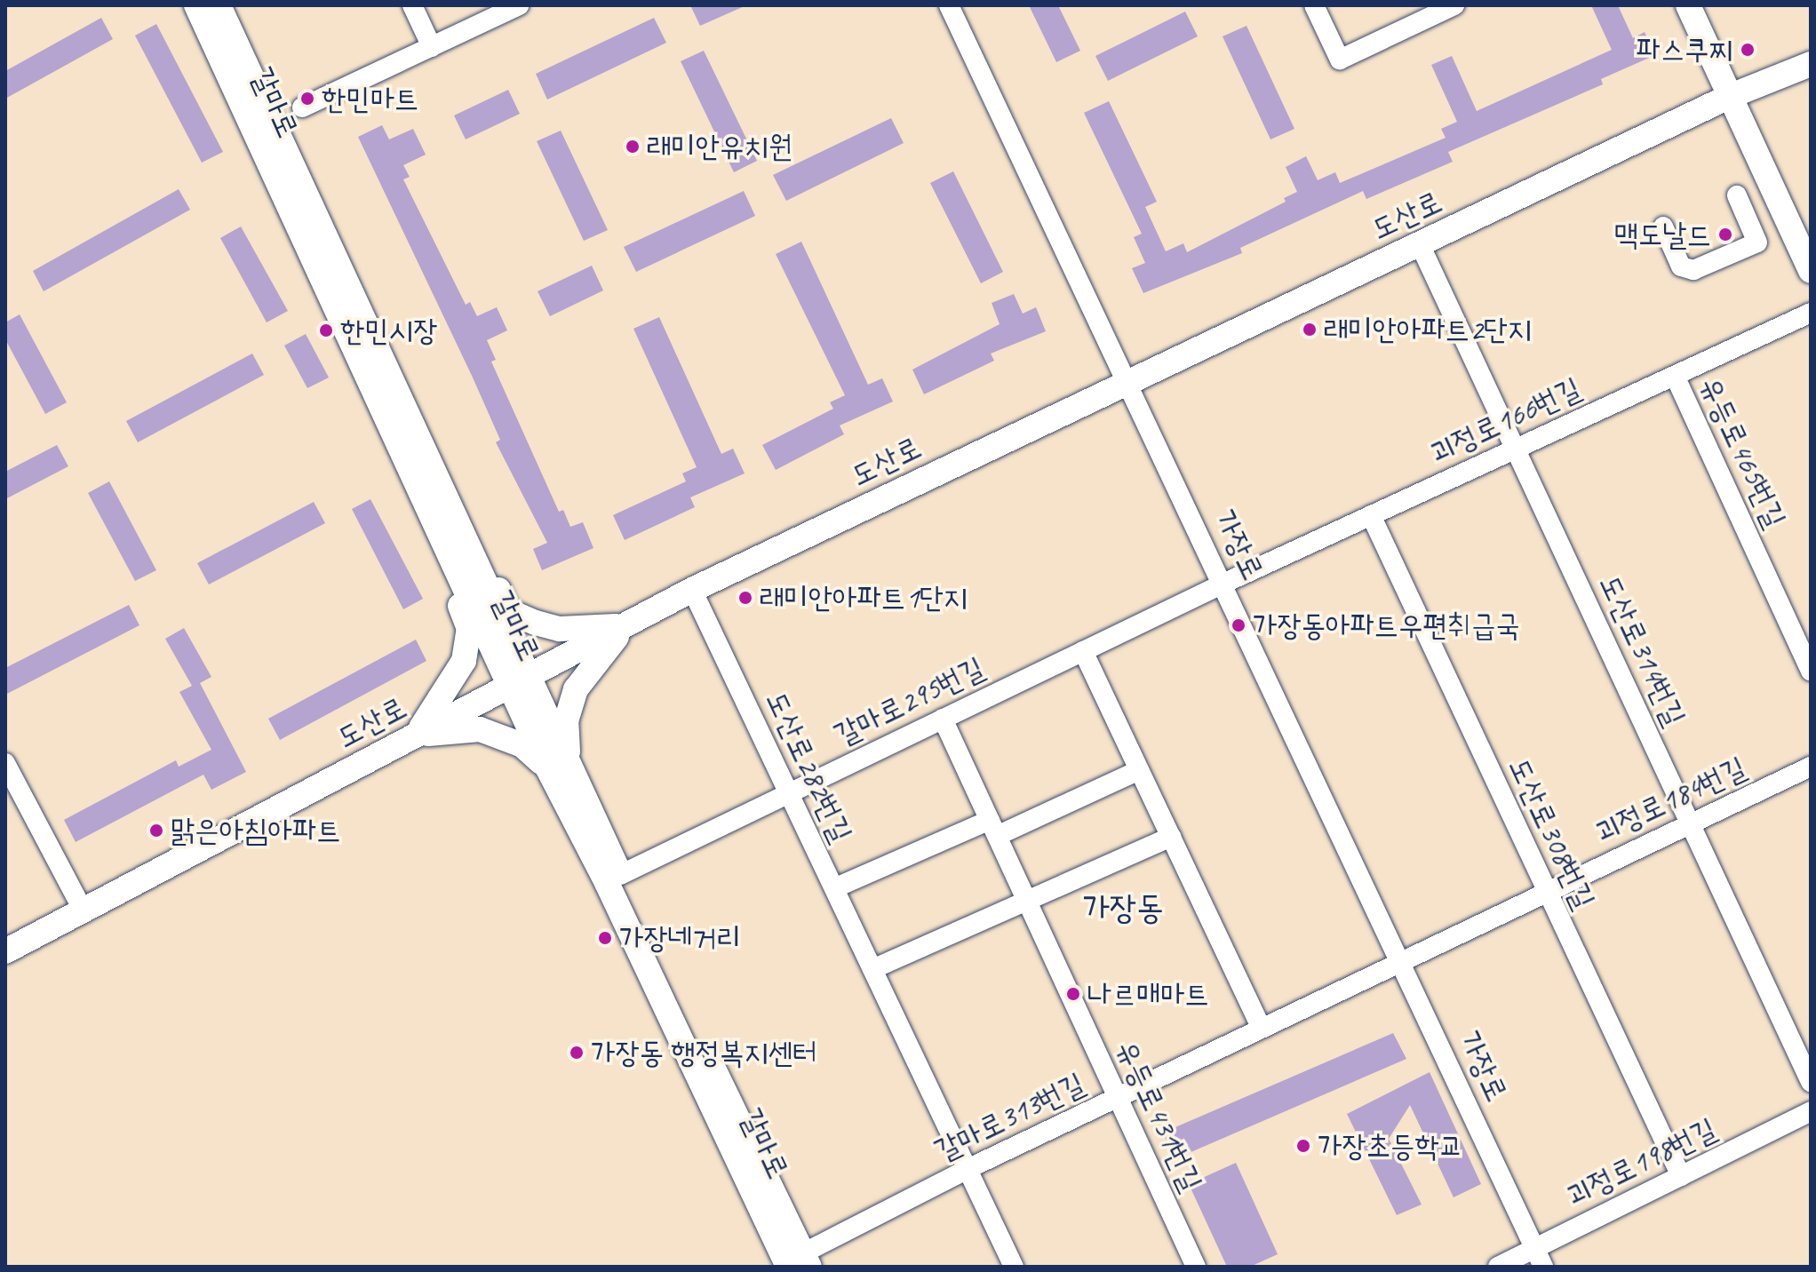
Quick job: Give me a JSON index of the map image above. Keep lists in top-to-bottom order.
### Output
{
  "streets": {
    "main road": ["갈마로", "도산로"],
    "street": [
      "괴정로166번길",
      "유등로465번길",
      "가장로",
      "도산로314번길",
      "갈마로295번길",
      "도산로282번길",
      "괴정로184번길",
      "도산로308번길",
      "유등로431번길",
      "갈마로313번길",
      "괴정로198번길"
    ]
  },
  "crossings": [
    ["갈마로", "도산로"],
    ["갈마로", "갈마로295번길"],
    ["갈마로", "갈마로313번길"],
    ["도산로", "가장로"],
    ["도산로", "도산로314번길"],
    ["도산로", "도산로282번길"],
    ["괴정로166번길", "유등로465번길"],
    ["괴정로166번길", "가장로"],
    ["괴정로166번길", "도산로314번길"],
    ["괴정로166번길", "갈마로295번길"],
    ["괴정로166번길", "도산로308번길"],
    ["가장로", "갈마로295번길"],
    ["가장로", "괴정로184번길"],
    ["가장로", "갈마로313번길"],
    ["가장로", "괴정로198번길"],
    ["도산로314번길", "괴정로184번길"],
    ["갈마로295번길", "도산로282번길"],
    ["갈마로295번길", "유등로431번길"],
    ["도산로282번길", "갈마로313번길"],
    ["괴정로184번길", "도산로308번길"],
    ["괴정로184번길", "갈마로313번길"],
    ["도산로308번길", "괴정로198번길"],
    ["유등로431번길", "갈마로313번길"]
  ],
  "districts": ["가장동"],
  "places": [
    "파스쿠찌",
    "한민마트",
    "래미안유치원",
    "맥도날드",
    "래미안아파트2단지",
    "한민시장",
    "래미안아파트1단지",
    "가장동아파트우편취급국",
    "맑은아침아파트",
    "가장네거리",
    "나르매마트",
    "가장동 행정복지센터",
    "가장초등학교"
  ]
}
